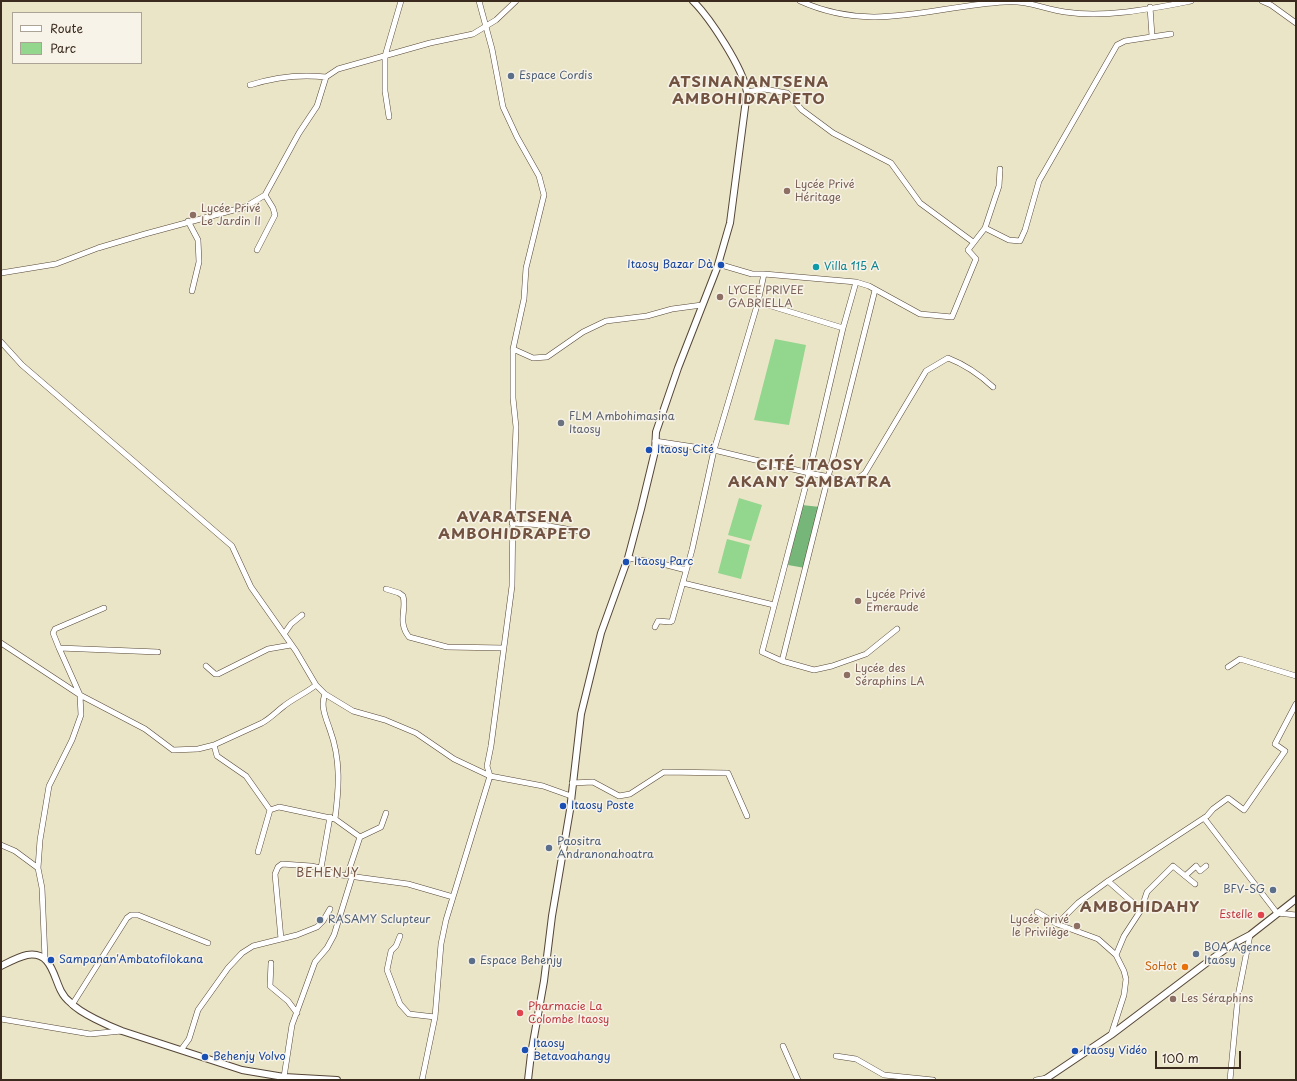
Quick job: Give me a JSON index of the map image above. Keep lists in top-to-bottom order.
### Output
{
  "districts": [
    "ATSINANANTSENA AMBOHIDRAPETO",
    "CITÉ ITAOSY AKANY SAMBATRA",
    "AVARATSENA AMBOHIDRAPETO",
    "BEHENJY",
    "AMBOHIDAHY"
  ],
  "places": [
    "Espace Cordis",
    "Lycée Privé Héritage",
    "Lycée Privé Le Jardin II",
    "Itaosy Bazar Dà",
    "Villa 115 A",
    "LYCEE PRIVEE GABRIELLA",
    "FLM Ambohimasina Itaosy",
    "Itaosy Cité",
    "Itaosy Parc",
    "Lycée Privé Emeraude",
    "Lycée des Séraphins LA",
    "Itaosy Poste",
    "Paositra Andranonahoatra",
    "BFV-SG",
    "Estelle",
    "RASAMY Sclupteur",
    "Lycée privé le Privilège",
    "BOA Agence Itaosy",
    "Sampanan'Ambatofilokana",
    "Espace Behenjy",
    "SoHot",
    "Les Séraphins",
    "Pharmacie La Colombe Itaosy",
    "Itaosy Betavoahangy",
    "Itaosy Vidéo",
    "Behenjy Volvo"
  ],
  "legend": ["Route", "Parc"],
  "scale_bar": "100 m"
}
